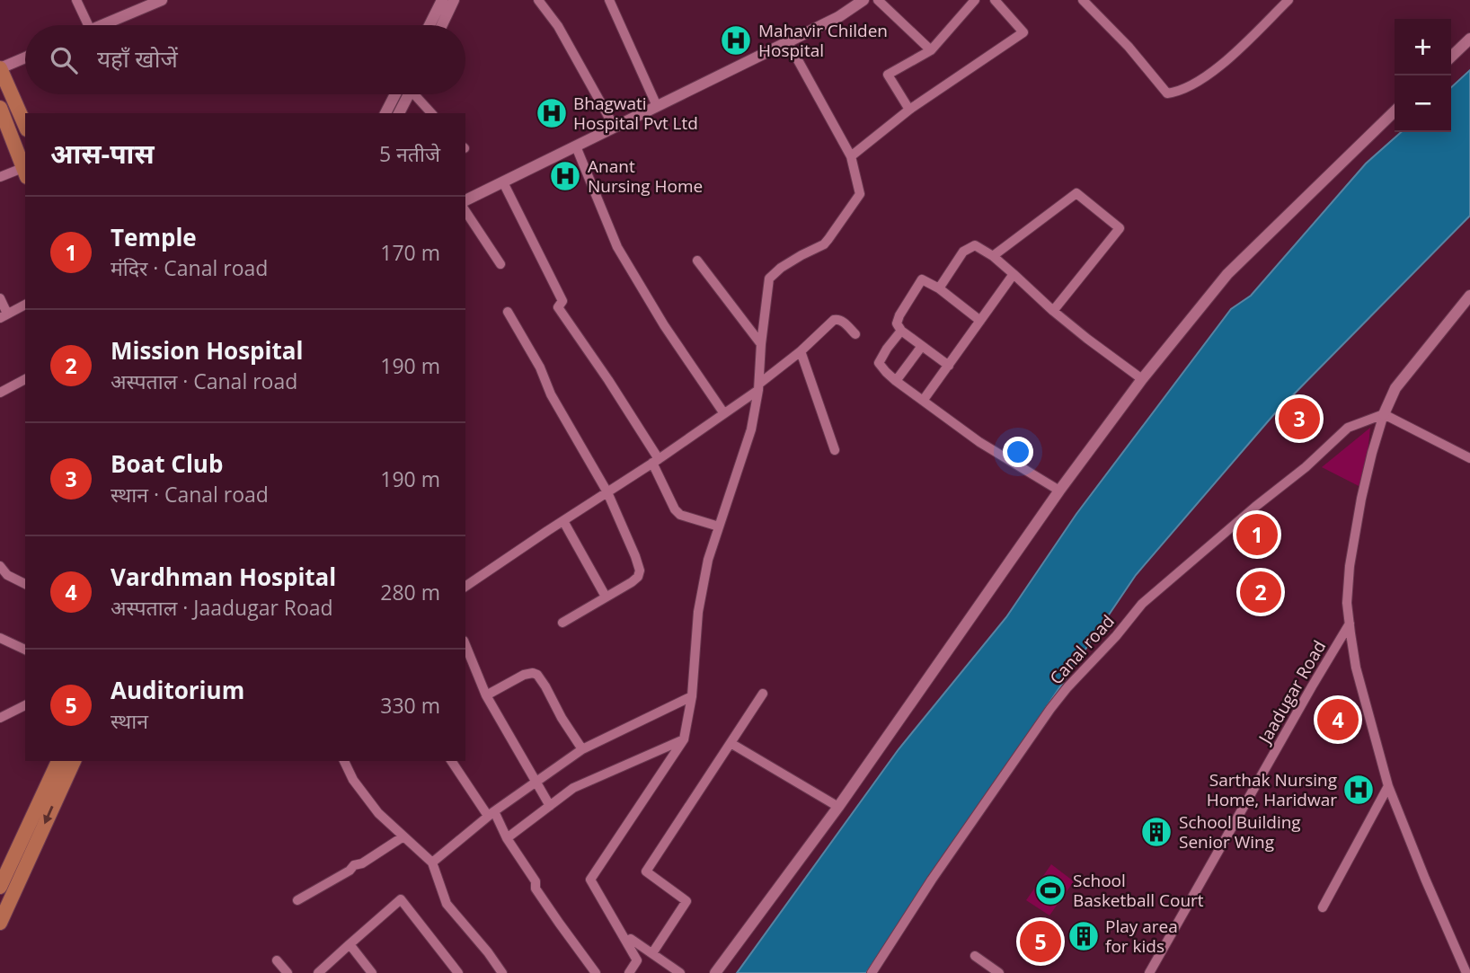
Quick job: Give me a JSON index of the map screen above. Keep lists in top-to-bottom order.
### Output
{
  "streets": {
    "street": ["Canal road", "Jaadugar Road"]
  },
  "places": {
    "hospital": [
      "Mahavir Childen Hospital",
      "Bhagwati Hospital Pvt Ltd",
      "Anant Nursing Home",
      "Sarthak Nursing Home, Haridwar"
    ],
    "building": ["School Building Senior Wing", "Play area for kids"],
    "sports": ["School Basketball Court"]
  },
  "page": {
    "map_buttons": ["+", "−"],
    "search": "यहाँ खोजें",
    "heading": ["आस-पास", "5 नतीजे"],
    "list": [
      {
        "mark": "1",
        "name": "Temple",
        "note": "मंदिर · Canal road",
        "value": "170 m"
      },
      {
        "mark": "2",
        "name": "Mission Hospital",
        "note": "अस्पताल · Canal road",
        "value": "190 m"
      },
      {
        "mark": "3",
        "name": "Boat Club",
        "note": "स्थान · Canal road",
        "value": "190 m"
      },
      {
        "mark": "4",
        "name": "Vardhman Hospital",
        "note": "अस्पताल · Jaadugar Road",
        "value": "280 m"
      },
      {
        "mark": "5",
        "name": "Auditorium",
        "note": "स्थान",
        "value": "330 m"
      }
    ],
    "pins": [
      "3",
      "1",
      "2",
      "4",
      "5"
    ]
  }
}
